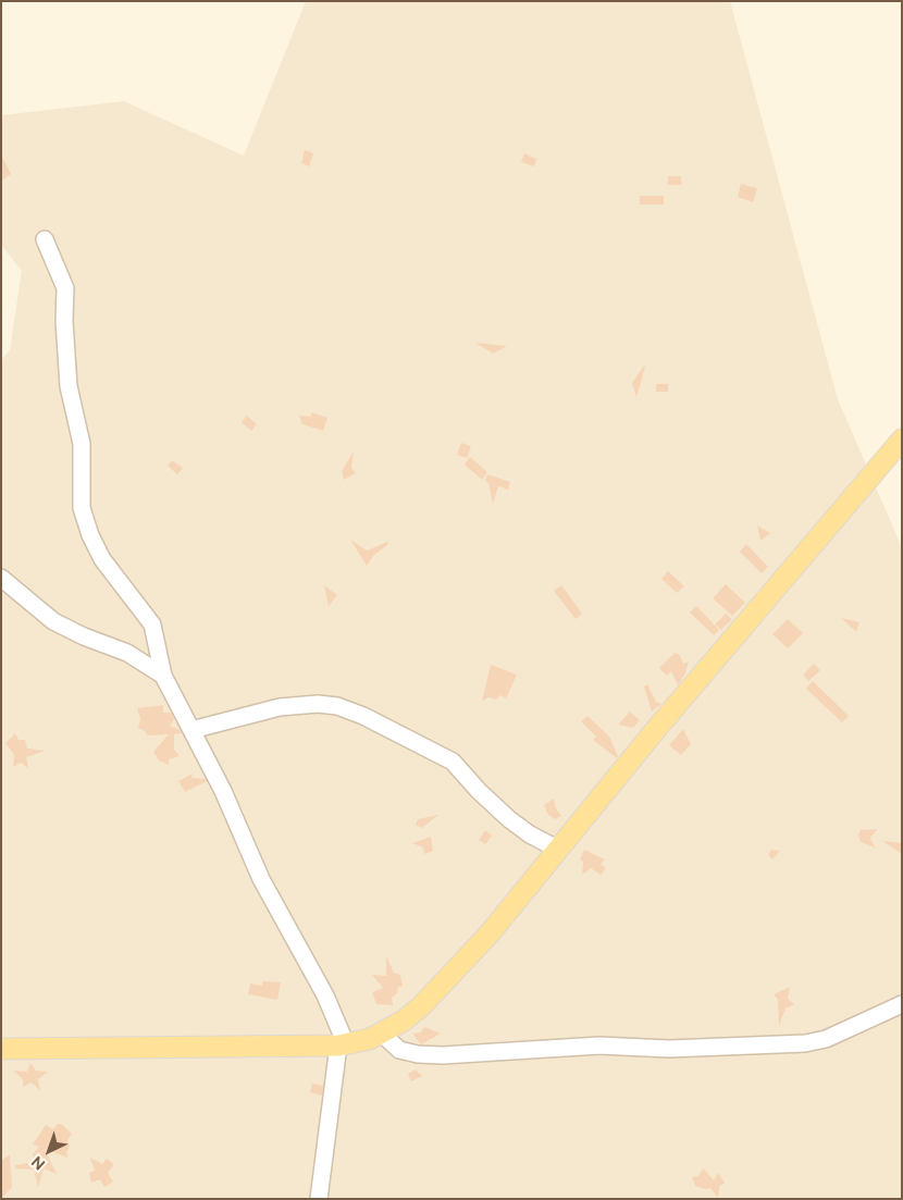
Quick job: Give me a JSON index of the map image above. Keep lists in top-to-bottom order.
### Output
{
  "north": "bottom left"
}
